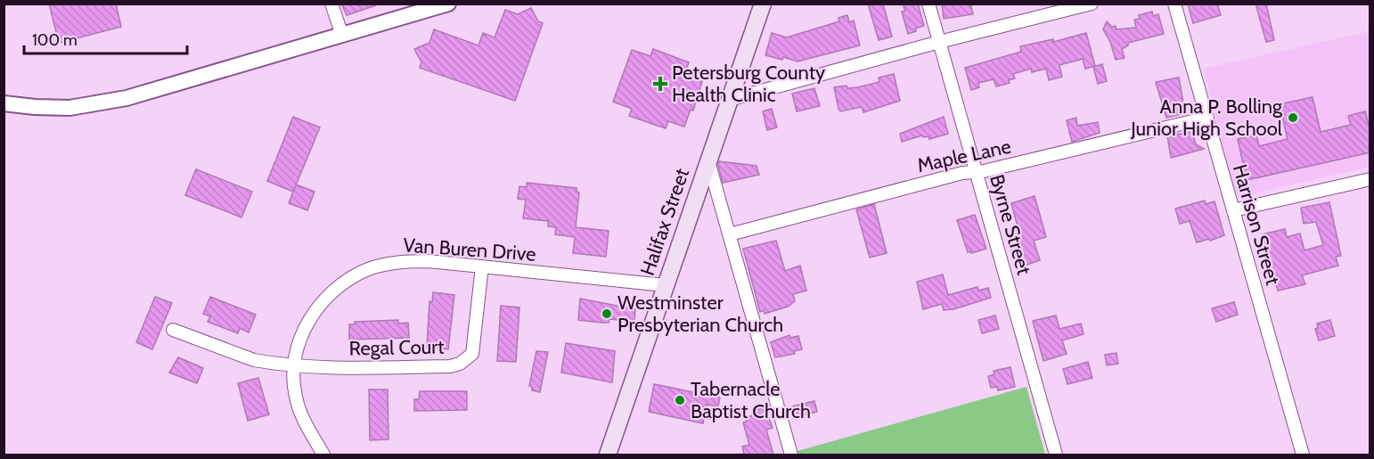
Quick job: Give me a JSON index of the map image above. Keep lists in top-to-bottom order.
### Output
{
  "streets": {
    "main road": ["Halifax Street"],
    "street": [
      "Maple Lane",
      "Byrne Street",
      "Harrison Street",
      "Van Buren Drive",
      "Regal Court"
    ]
  },
  "crossings": [
    ["Maple Lane", "Byrne Street"],
    ["Maple Lane", "Harrison Street"],
    ["Halifax Street", "Van Buren Drive"],
    ["Van Buren Drive", "Regal Court"]
  ],
  "places": {
    "health": ["Petersburg County Health Clinic"],
    "other": ["Anna P. Bolling Junior High School", "Westminster Presbyterian Church", "Tabernacle Baptist Church"]
  },
  "scale_bar": "100 m"
}
